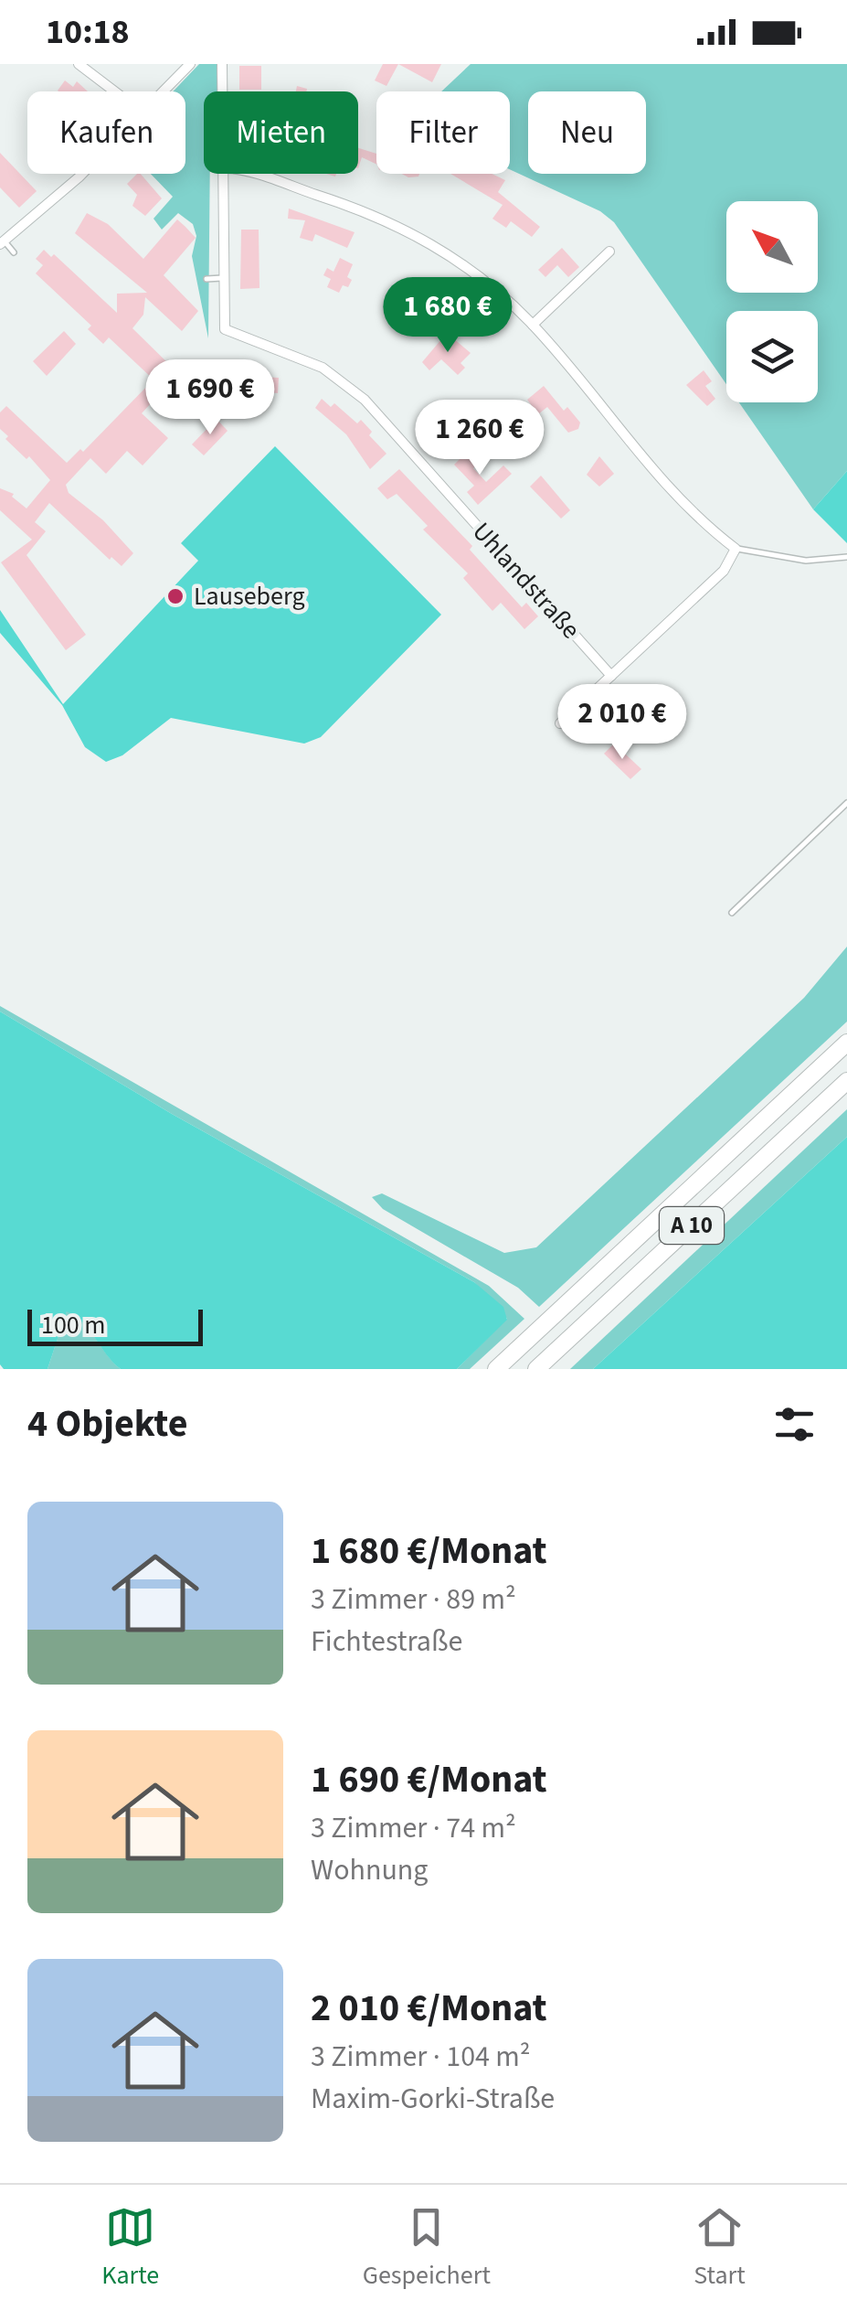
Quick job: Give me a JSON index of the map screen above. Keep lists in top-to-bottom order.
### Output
{
  "streets": {
    "highway": ["A 10"],
    "street": ["Uhlandstraße"]
  },
  "places": ["Lauseberg"],
  "scale_bar": "100 m",
  "north": "top left",
  "page": {
    "status": "10:18",
    "chip": [
      "Kaufen",
      "Mieten",
      "Filter",
      "Neu"
    ],
    "price": [
      "1 680 €",
      "1 690 €",
      "1 260 €",
      "2 010 €"
    ],
    "scale": "100 m",
    "heading": "4 Objekte",
    "list": [
      {
        "name": "1 680 €/Monat",
        "note": "3 Zimmer · 89 m² · Fichtestraße"
      },
      {
        "name": "1 690 €/Monat",
        "note": "3 Zimmer · 74 m² · Wohnung"
      },
      {
        "name": "2 010 €/Monat",
        "note": "3 Zimmer · 104 m² · Maxim-Gorki-Straße"
      }
    ],
    "tabs": ["Karte", "Gespeichert", "Start"]
  }
}
